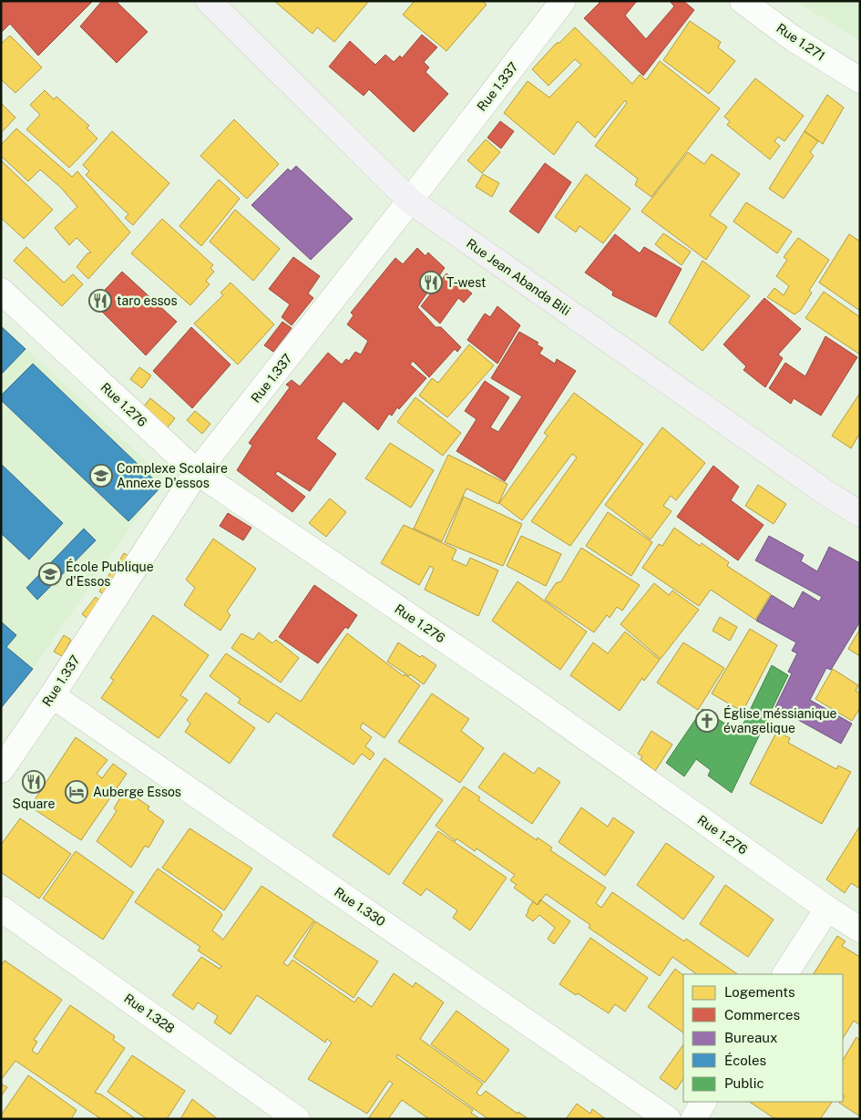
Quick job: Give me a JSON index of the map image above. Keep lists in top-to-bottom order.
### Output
{
  "streets": {
    "main road": ["Rue Jean Abanda Bili"],
    "street": [
      "Rue 1.271",
      "Rue 1.337",
      "Rue 1.276",
      "Rue 1.330",
      "Rue 1.328"
    ]
  },
  "crossings": [
    ["Rue 1.337", "Rue Jean Abanda Bili"],
    ["Rue 1.337", "Rue 1.276"],
    ["Rue 1.337", "Rue 1.330"]
  ],
  "places": {
    "restaurant": ["T-west", "taro essos", "Square"],
    "school or university": ["Complexe Scolaire Annexe D'essos", "École Publique d'Essos"],
    "church": ["Église méssianique évangelique"],
    "hotel": ["Auberge Essos"]
  },
  "legend": [
    "Logements",
    "Commerces",
    "Bureaux",
    "Écoles",
    "Public"
  ]
}
